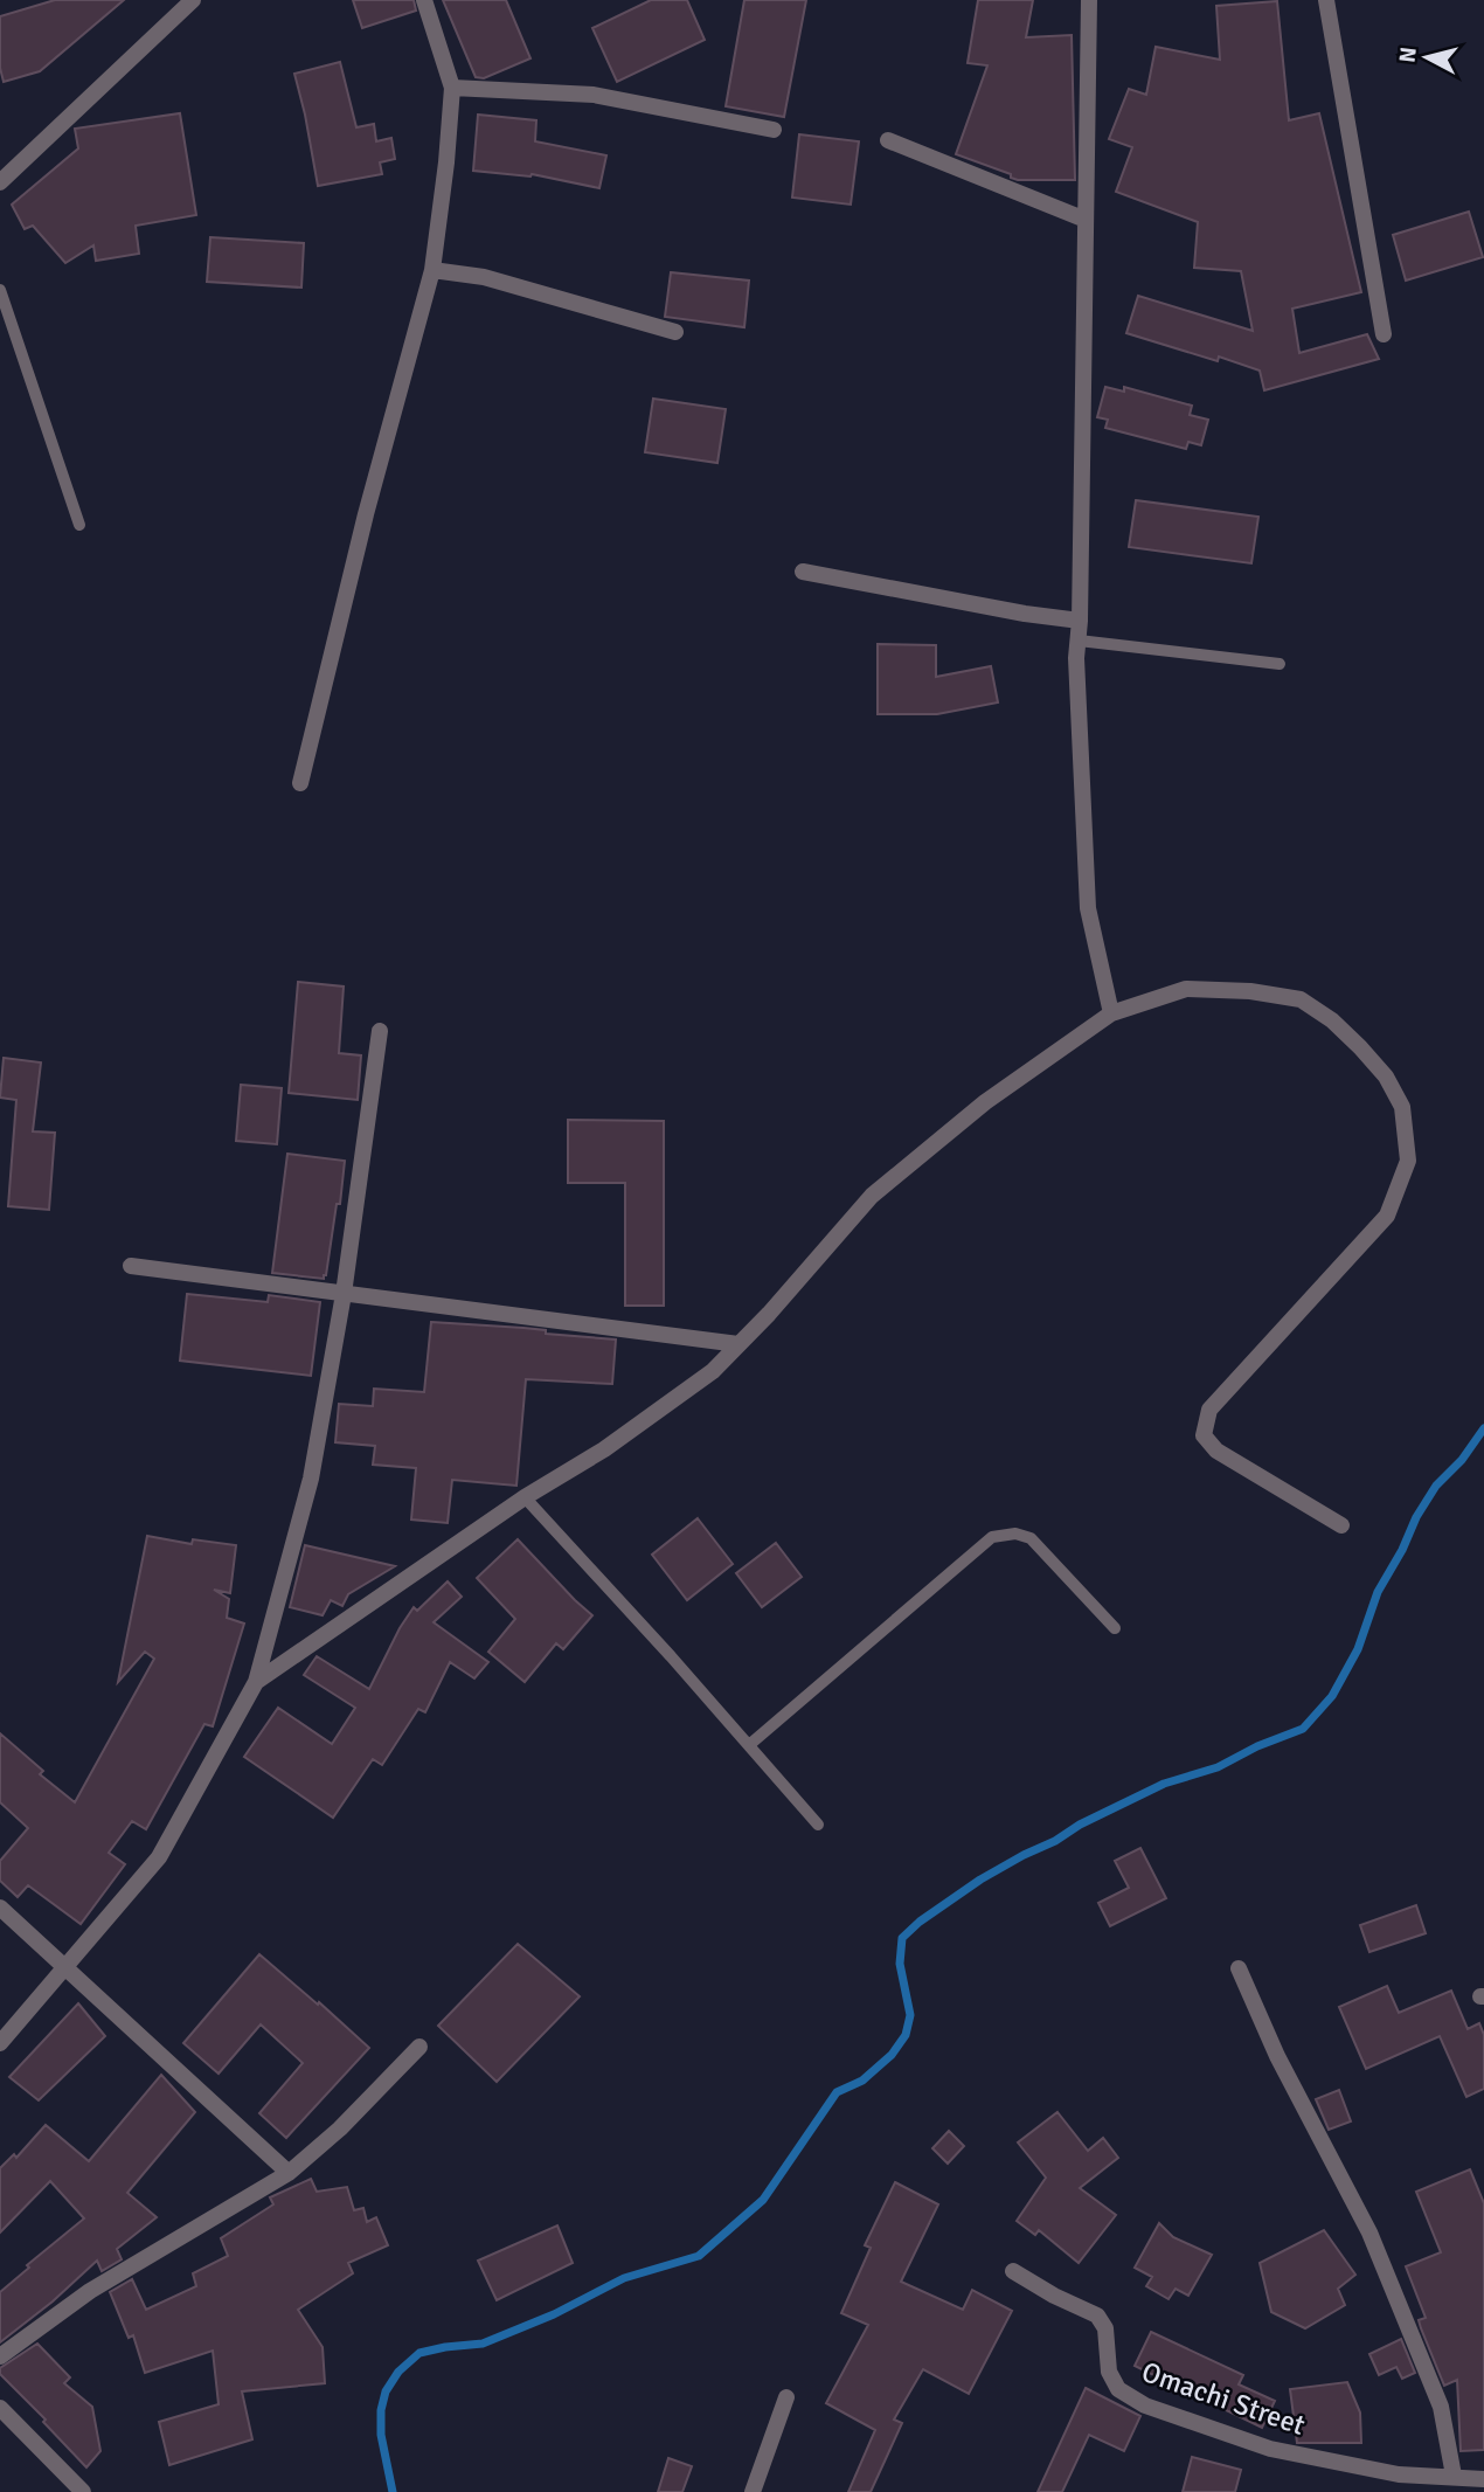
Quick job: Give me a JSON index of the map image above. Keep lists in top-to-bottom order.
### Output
{
  "streets": {
    "street": ["Omachi Street"]
  },
  "north": "left"
}
